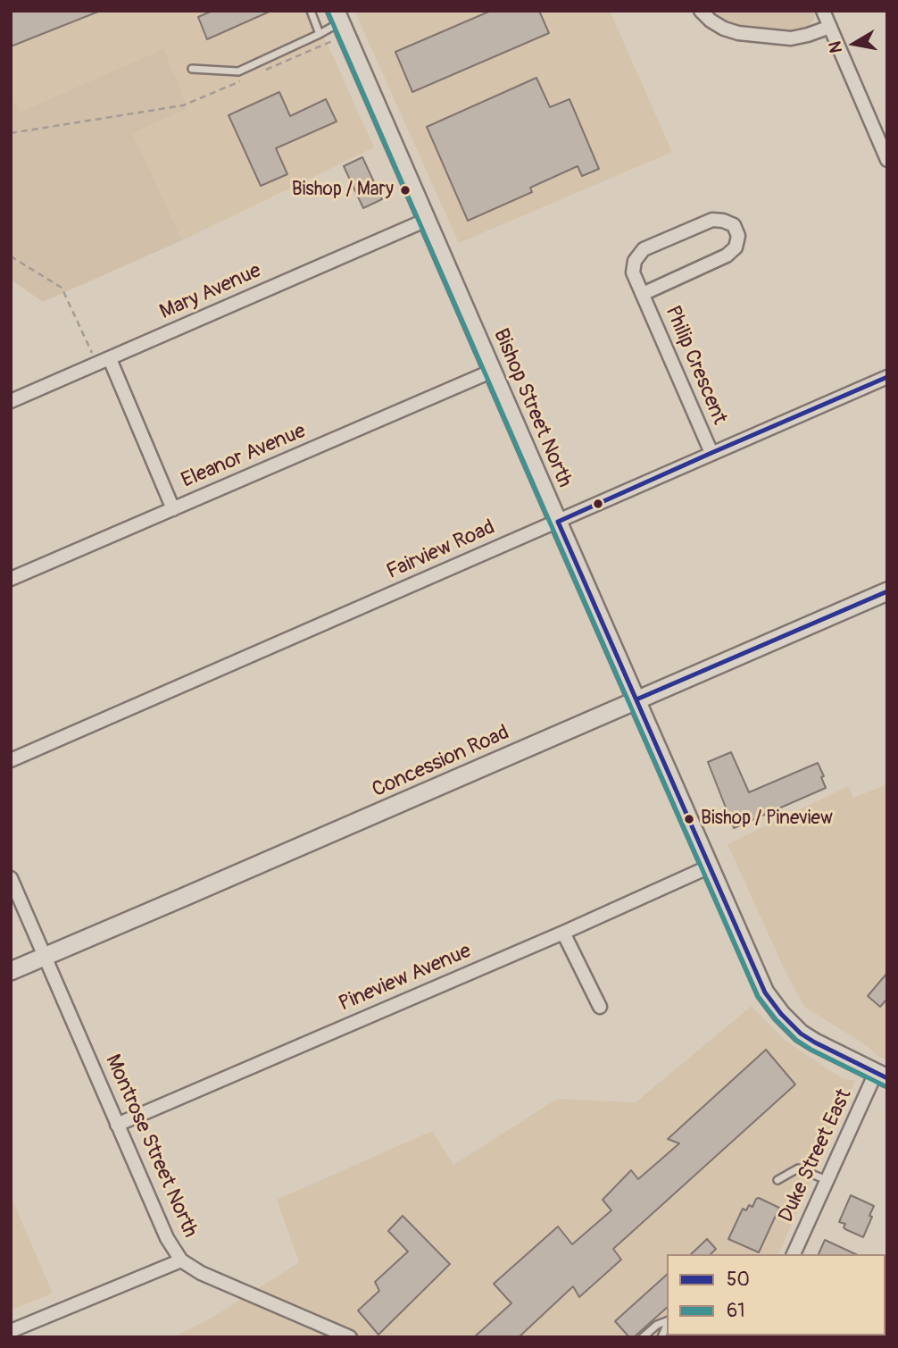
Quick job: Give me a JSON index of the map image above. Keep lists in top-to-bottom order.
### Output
{
  "streets": {
    "main road": ["Bishop Street North", "Concession Road"],
    "street": [
      "Mary Avenue",
      "Philip Crescent",
      "Eleanor Avenue",
      "Fairview Road",
      "Pineview Avenue",
      "Montrose Street North",
      "Duke Street East"
    ]
  },
  "crossings": [
    ["Mary Avenue", "Bishop Street North"],
    ["Philip Crescent", "Fairview Road"],
    ["Bishop Street North", "Eleanor Avenue"],
    ["Bishop Street North", "Fairview Road"],
    ["Bishop Street North", "Concession Road"],
    ["Bishop Street North", "Pineview Avenue"],
    ["Bishop Street North", "Duke Street East"],
    ["Concession Road", "Montrose Street North"],
    ["Pineview Avenue", "Montrose Street North"]
  ],
  "places": ["Bishop / Mary", "Bishop / Pineview"],
  "lines": ["transit line 61", "transit line 50"],
  "legend": ["50", "61"],
  "north": "left"
}
